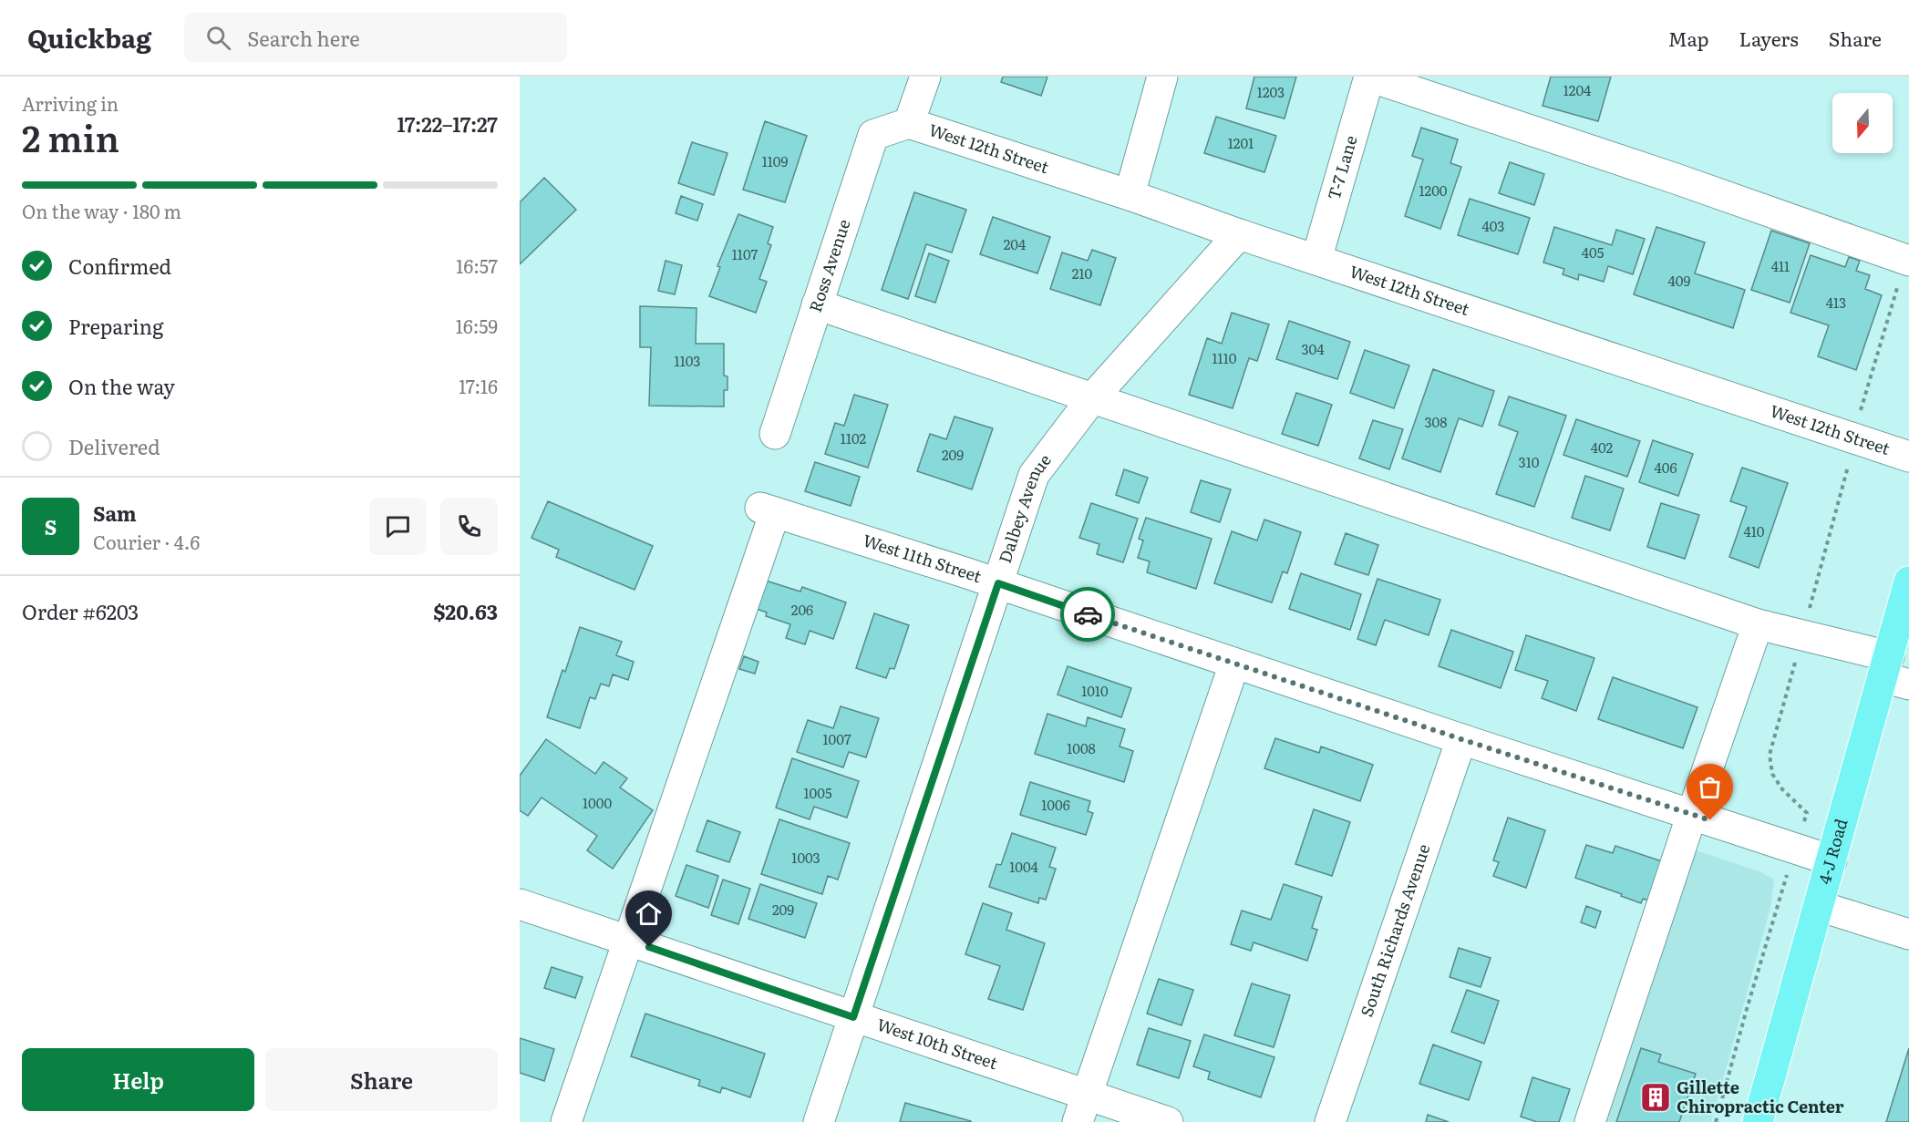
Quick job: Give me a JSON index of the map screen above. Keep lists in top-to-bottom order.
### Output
{
  "streets": {
    "main road": ["4-J Road"],
    "street": [
      "West 12th Street",
      "T-7 Lane",
      "Ross Avenue",
      "Dalbey Avenue",
      "West 11th Street",
      "South Richards Avenue",
      "West 10th Street"
    ]
  },
  "crossings": [
    ["West 12th Street", "T-7 Lane"],
    ["West 12th Street", "Ross Avenue"],
    ["West 12th Street", "Dalbey Avenue"],
    ["Dalbey Avenue", "West 11th Street"],
    ["Dalbey Avenue", "West 10th Street"],
    ["West 11th Street", "4-J Road"],
    ["West 11th Street", "South Richards Avenue"],
    ["West 11th Street", "West 10th Street"]
  ],
  "places": {
    "building": ["Gillette Chiropractic Center"]
  },
  "house_numbers": [
    "1204",
    "1203",
    "1201",
    "1109",
    "1200",
    "403",
    "204",
    "405",
    "1107",
    "411",
    "210",
    "409",
    "413",
    "304",
    "1110",
    "1103",
    "308",
    "1102",
    "402",
    "209",
    "310",
    "406",
    "410",
    "206",
    "1010",
    "1007",
    "1008",
    "1005",
    "1000",
    "1006",
    "1003",
    "1004",
    "209"
  ],
  "north": "bottom",
  "page": {
    "header": "Quickbag",
    "search": "Search here",
    "nav": ["Map", "Layers", "Share"],
    "heading": ["2 min", "Arriving in", "17:22–17:27"],
    "panel": [
      "Sam",
      "Courier · 4.6",
      "Order #6203",
      "$20.63"
    ],
    "bar": "On the way · 180 m",
    "list": [
      ["Confirmed", "16:57"],
      ["Preparing", "16:59"],
      ["On the way", "17:16"],
      "Delivered"
    ],
    "round": "S",
    "buttons": ["Help", "Share"]
  }
}
